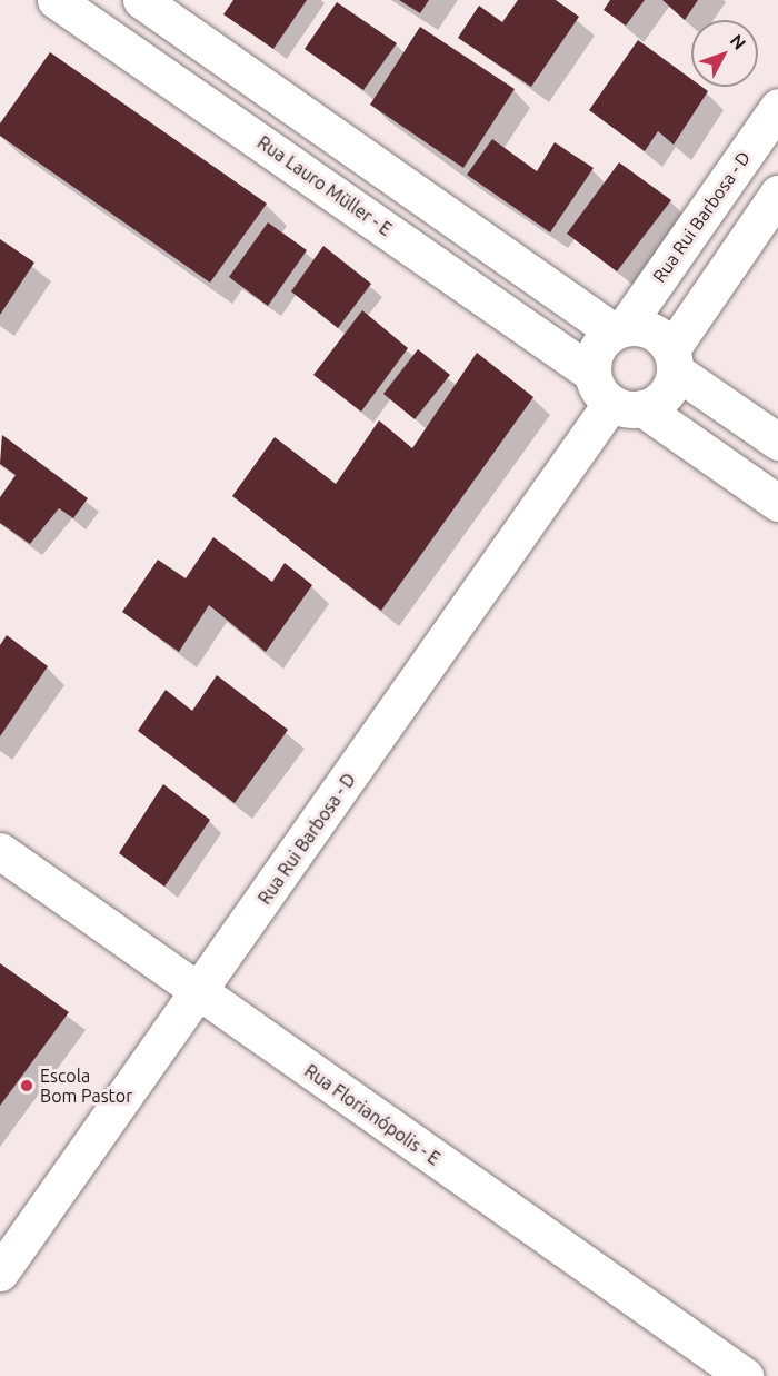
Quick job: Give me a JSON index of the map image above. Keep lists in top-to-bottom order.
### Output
{
  "streets": {
    "street": ["Rua Lauro Müller - E", "Rua Rui Barbosa - D", "Rua Florianópolis - E"]
  },
  "crossings": [
    ["Rua Lauro Müller - E", "Rua Rui Barbosa - D"],
    ["Rua Rui Barbosa - D", "Rua Florianópolis - E"]
  ],
  "places": ["Escola Bom Pastor"],
  "north": "top right"
}
